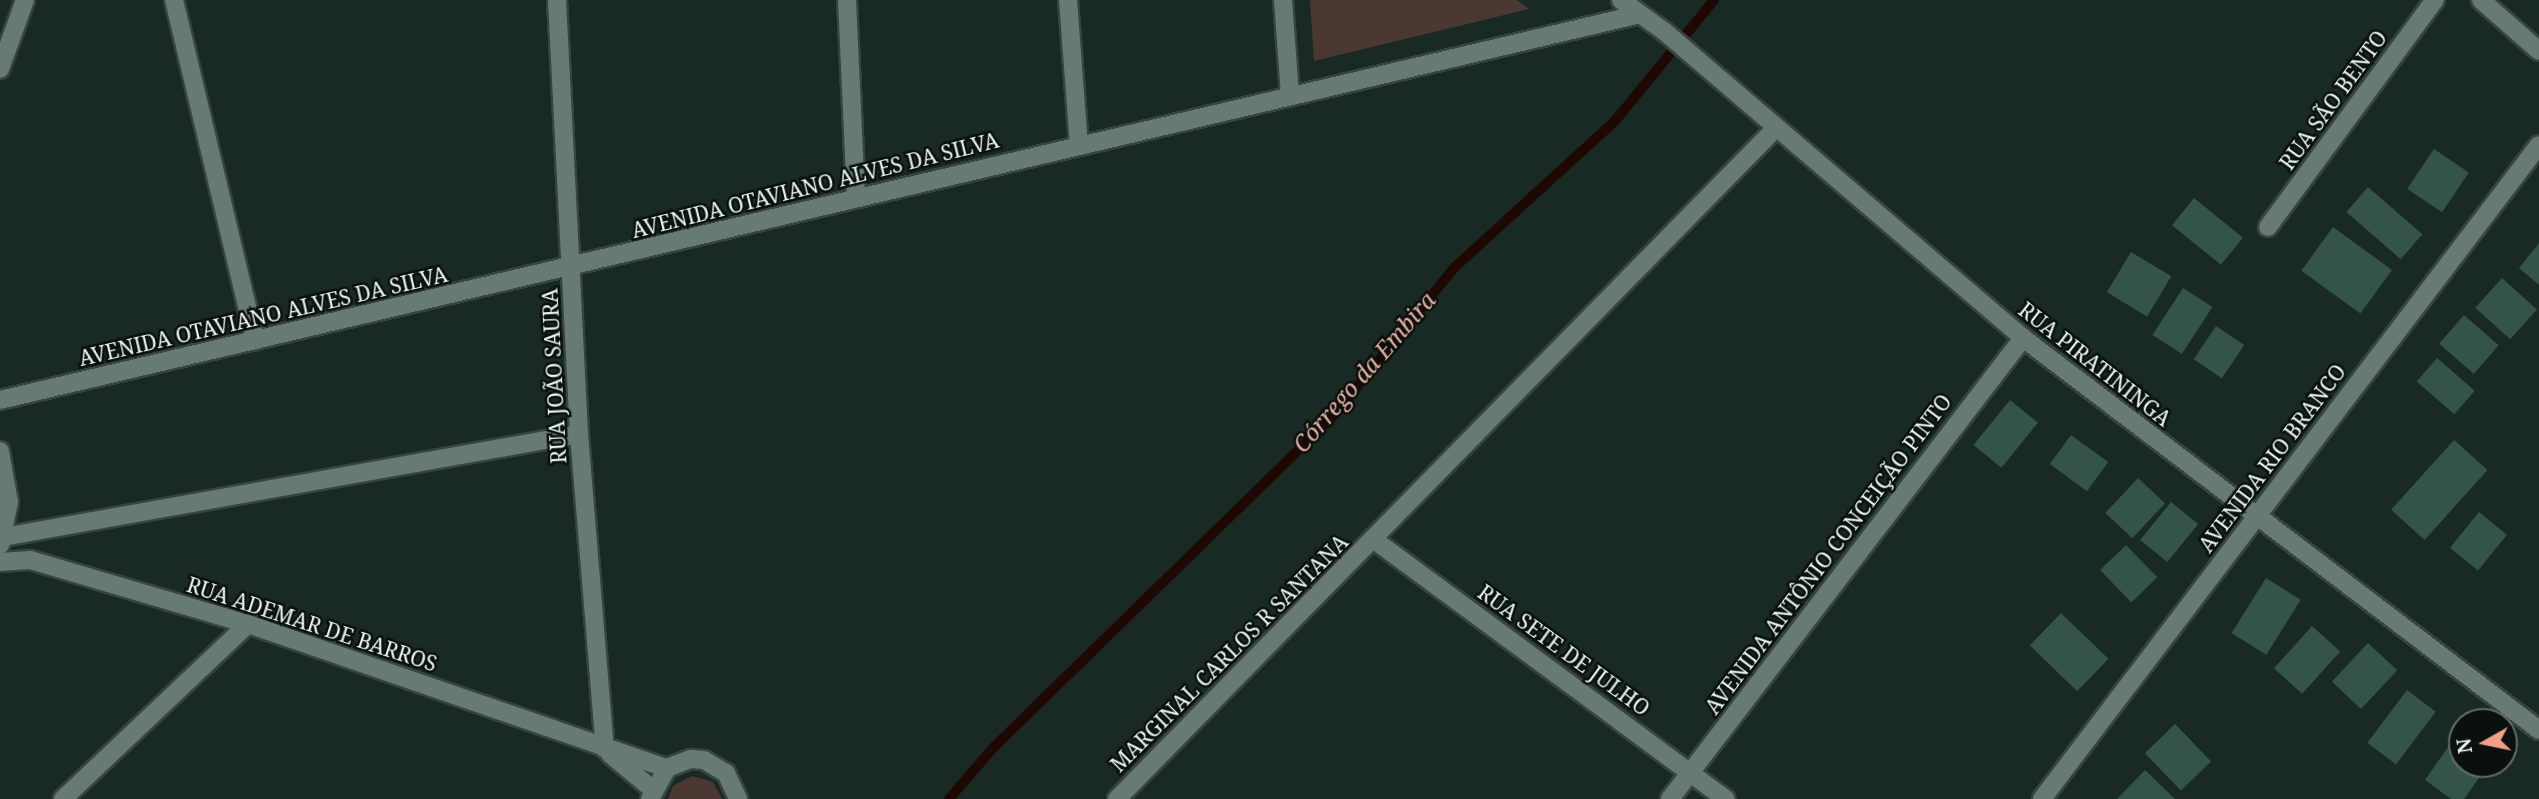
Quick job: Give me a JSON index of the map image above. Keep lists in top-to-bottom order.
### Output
{
  "streets": {
    "street": [
      "RUA SÃO BENTO",
      "AVENIDA OTAVIANO ALVES DA SILVA",
      "RUA PIRATININGA",
      "RUA JOÃO SAURA",
      "AVENIDA RIO BRANCO",
      "AVENIDA ANTÔNIO CONCEIÇÃO PINTO",
      "RUA ADEMAR DE BARROS",
      "RUA SETE DE JULHO",
      "MARGINAL CARLOS R SANTANA"
    ]
  },
  "crossings": [
    ["AVENIDA OTAVIANO ALVES DA SILVA", "RUA PIRATININGA"],
    ["AVENIDA OTAVIANO ALVES DA SILVA", "RUA JOÃO SAURA"],
    ["RUA PIRATININGA", "AVENIDA RIO BRANCO"],
    ["RUA PIRATININGA", "AVENIDA ANTÔNIO CONCEIÇÃO PINTO"],
    ["RUA PIRATININGA", "MARGINAL CARLOS R SANTANA"],
    ["RUA JOÃO SAURA", "RUA ADEMAR DE BARROS"],
    ["AVENIDA ANTÔNIO CONCEIÇÃO PINTO", "RUA SETE DE JULHO"],
    ["RUA SETE DE JULHO", "MARGINAL CARLOS R SANTANA"]
  ],
  "water": ["Córrego da Embira"],
  "north": "left"
}
